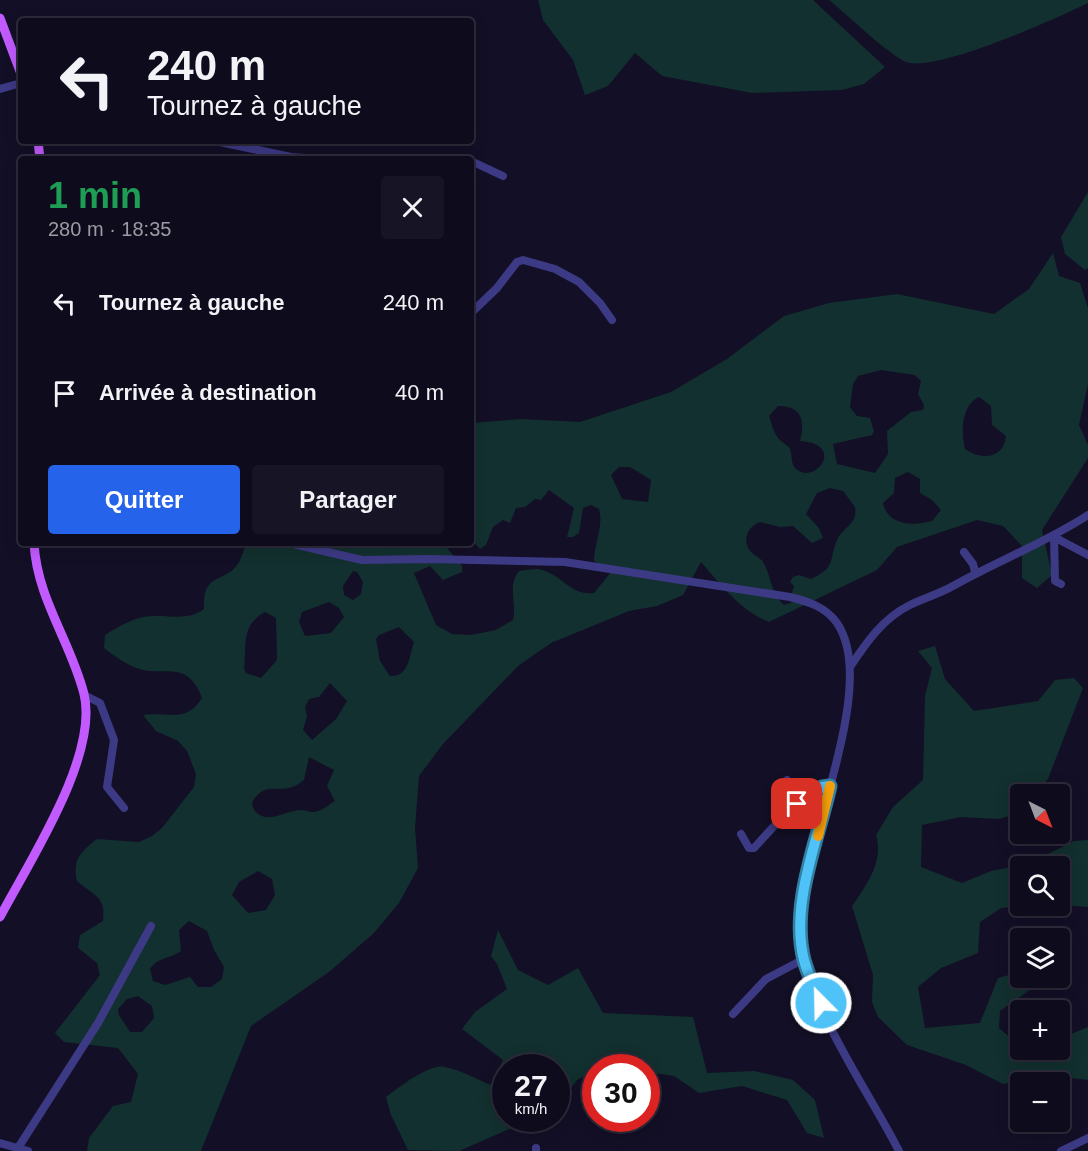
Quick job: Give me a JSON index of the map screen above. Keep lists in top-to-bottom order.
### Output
{
  "north": "bottom right",
  "page": {
    "turn": ["240 m", "Tournez à gauche"],
    "heading": ["1 min", "280 m · 18:35"],
    "list": [
      {
        "name": "Tournez à gauche",
        "value": "240 m"
      },
      {
        "name": "Arrivée à destination",
        "value": "40 m"
      }
    ],
    "buttons": ["Quitter", "Partager"],
    "map_buttons": ["+", "−"],
    "speed": "27 km/h",
    "limit": "30"
  }
}
